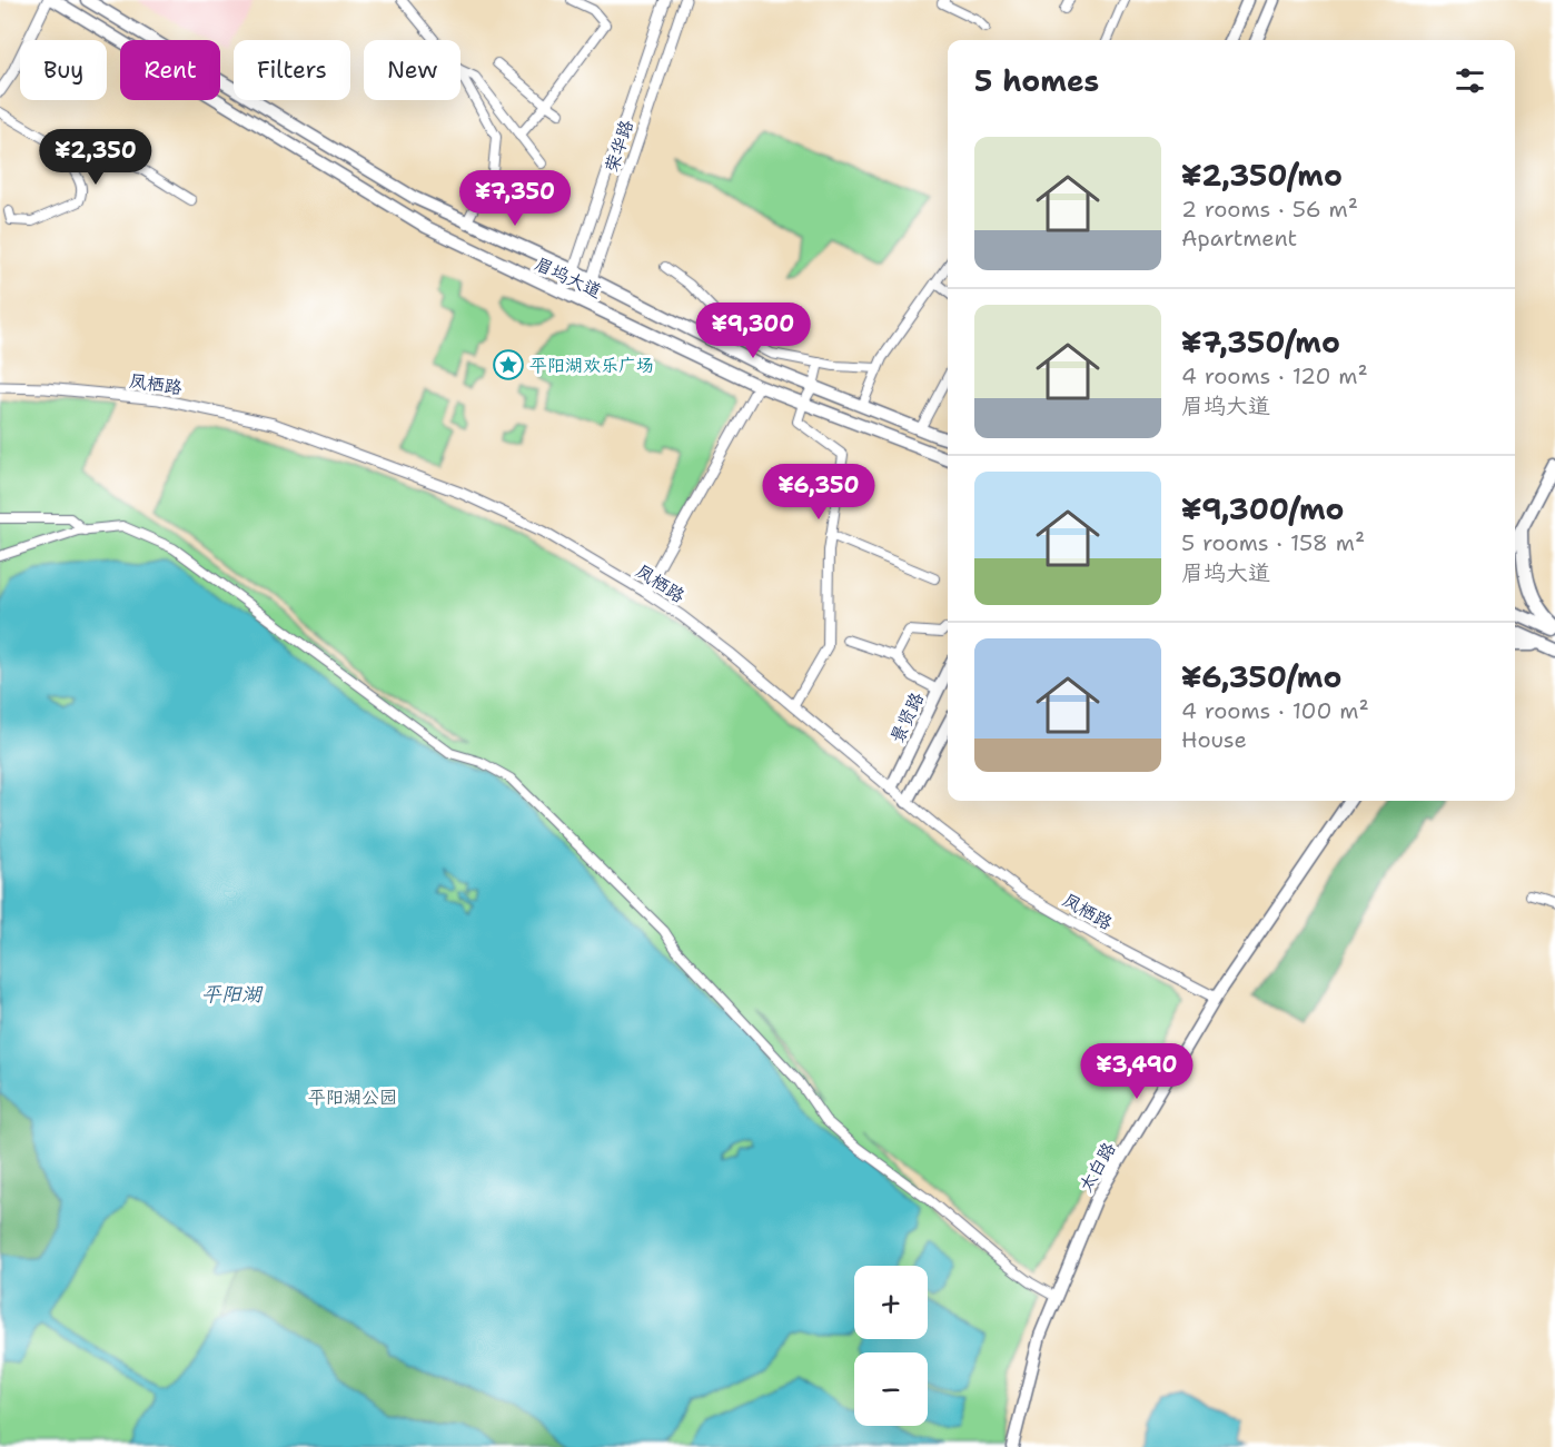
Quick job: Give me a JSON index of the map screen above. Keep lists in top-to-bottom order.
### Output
{
  "streets": {
    "main road": ["眉坞大道", "景贤路", "太白路"],
    "street": ["荣华路", "凤栖路"]
  },
  "crossings": [
    ["荣华路", "眉坞大道"],
    ["凤栖路", "景贤路"],
    ["凤栖路", "太白路"]
  ],
  "water": ["平阳湖"],
  "parks": ["平阳湖公园"],
  "places": {
    "place": ["平阳湖欢乐广场"]
  },
  "page": {
    "chip": [
      "Buy",
      "Rent",
      "Filters",
      "New"
    ],
    "heading": "5 homes",
    "list": [
      {
        "name": "¥2,350/mo",
        "note": "2 rooms · 56 m² · Apartment"
      },
      {
        "name": "¥7,350/mo",
        "note": "4 rooms · 120 m² · 眉坞大道"
      },
      {
        "name": "¥9,300/mo",
        "note": "5 rooms · 158 m² · 眉坞大道"
      },
      {
        "name": "¥6,350/mo",
        "note": "4 rooms · 100 m² · House"
      }
    ],
    "price": [
      "¥2,350",
      "¥7,350",
      "¥9,300",
      "¥6,350",
      "¥3,490"
    ],
    "map_buttons": ["+", "−"]
  }
}
